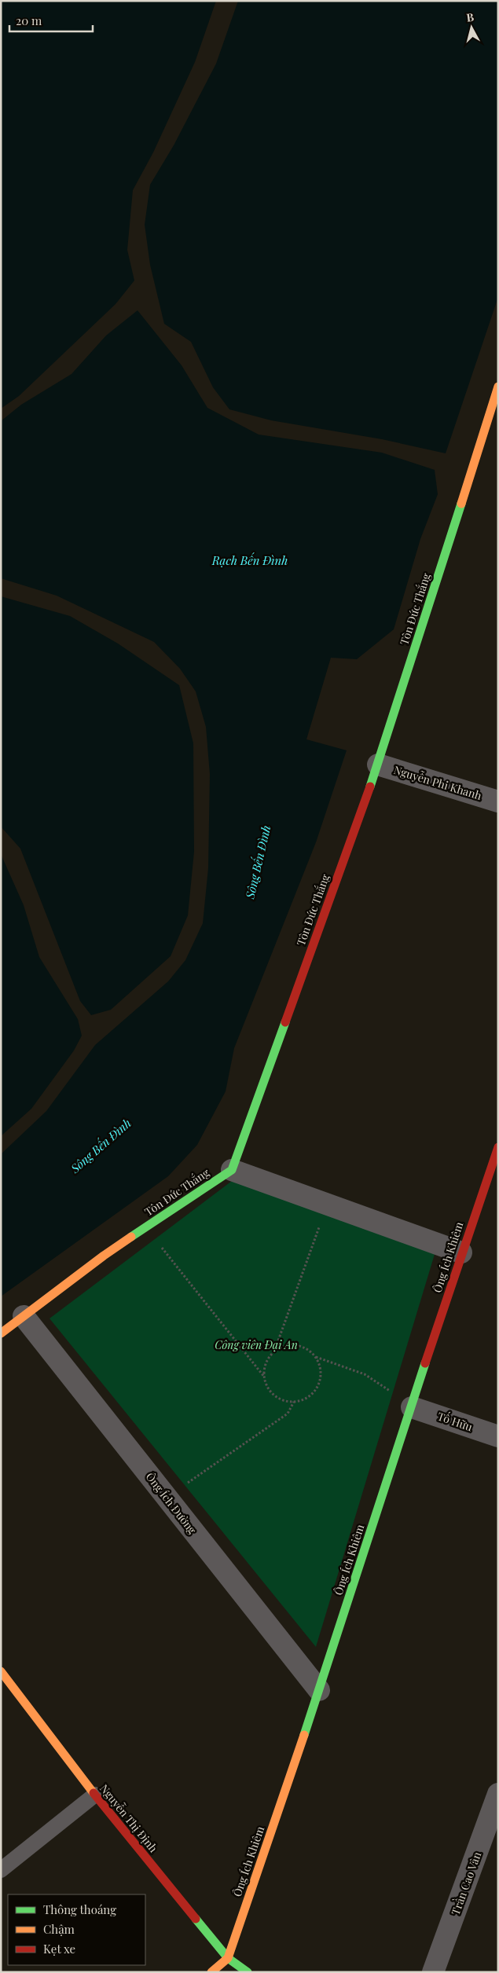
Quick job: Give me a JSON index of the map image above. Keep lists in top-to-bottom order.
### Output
{
  "streets": {
    "street": [
      "Tôn Đức Thắng",
      "Nguyễn Phi Khanh",
      "Ông Ích Khiêm",
      "Tố Hữu",
      "Ông Ích Đường",
      "Nguyễn Thị Định",
      "Trần Cao Vân"
    ]
  },
  "crossings": [
    ["Tôn Đức Thắng", "Nguyễn Phi Khanh"],
    ["Tôn Đức Thắng", "Ông Ích Đường"],
    ["Ông Ích Khiêm", "Tố Hữu"],
    ["Ông Ích Khiêm", "Ông Ích Đường"],
    ["Ông Ích Khiêm", "Nguyễn Thị Định"]
  ],
  "water": ["Rạch Bến Đình", "Sông Bến Đình"],
  "parks": ["Công viên Đại An"],
  "legend": ["Thông thoáng", "Chậm", "Kẹt xe"],
  "scale_bar": "20 m",
  "north": "top"
}
